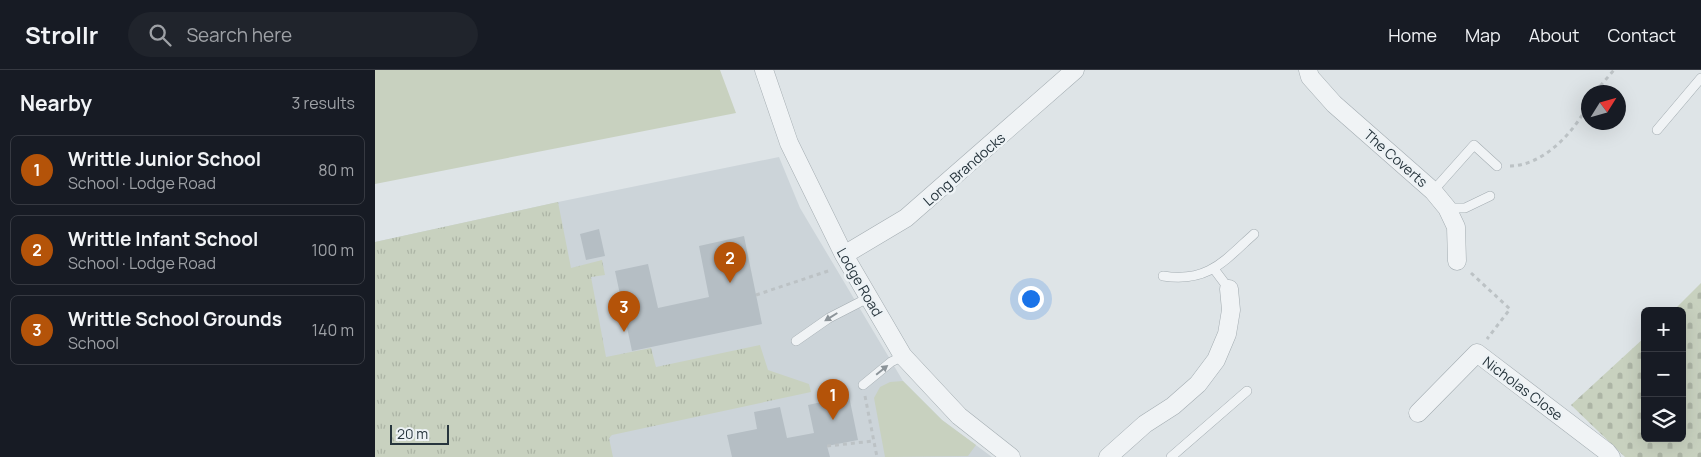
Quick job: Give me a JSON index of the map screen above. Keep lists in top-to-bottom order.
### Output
{
  "streets": {
    "street": [
      "The Coverts",
      "Long Brandocks",
      "Lodge Road",
      "Nicholas Close"
    ]
  },
  "crossings": [
    ["Long Brandocks", "Lodge Road"]
  ],
  "scale_bar": "20 m",
  "north": "top right",
  "page": {
    "header": "Strollr",
    "search": "Search here",
    "nav": [
      "Home",
      "Map",
      "About",
      "Contact"
    ],
    "heading": ["Nearby", "3 results"],
    "list": [
      {
        "mark": "1",
        "name": "Writtle Junior School",
        "note": "School · Lodge Road",
        "value": "80 m"
      },
      {
        "mark": "2",
        "name": "Writtle Infant School",
        "note": "School · Lodge Road",
        "value": "100 m"
      },
      {
        "mark": "3",
        "name": "Writtle School Grounds",
        "note": "School",
        "value": "140 m"
      }
    ],
    "pins": ["2", "3", "1"],
    "map_buttons": ["+", "−"],
    "scale": "20 m"
  }
}
